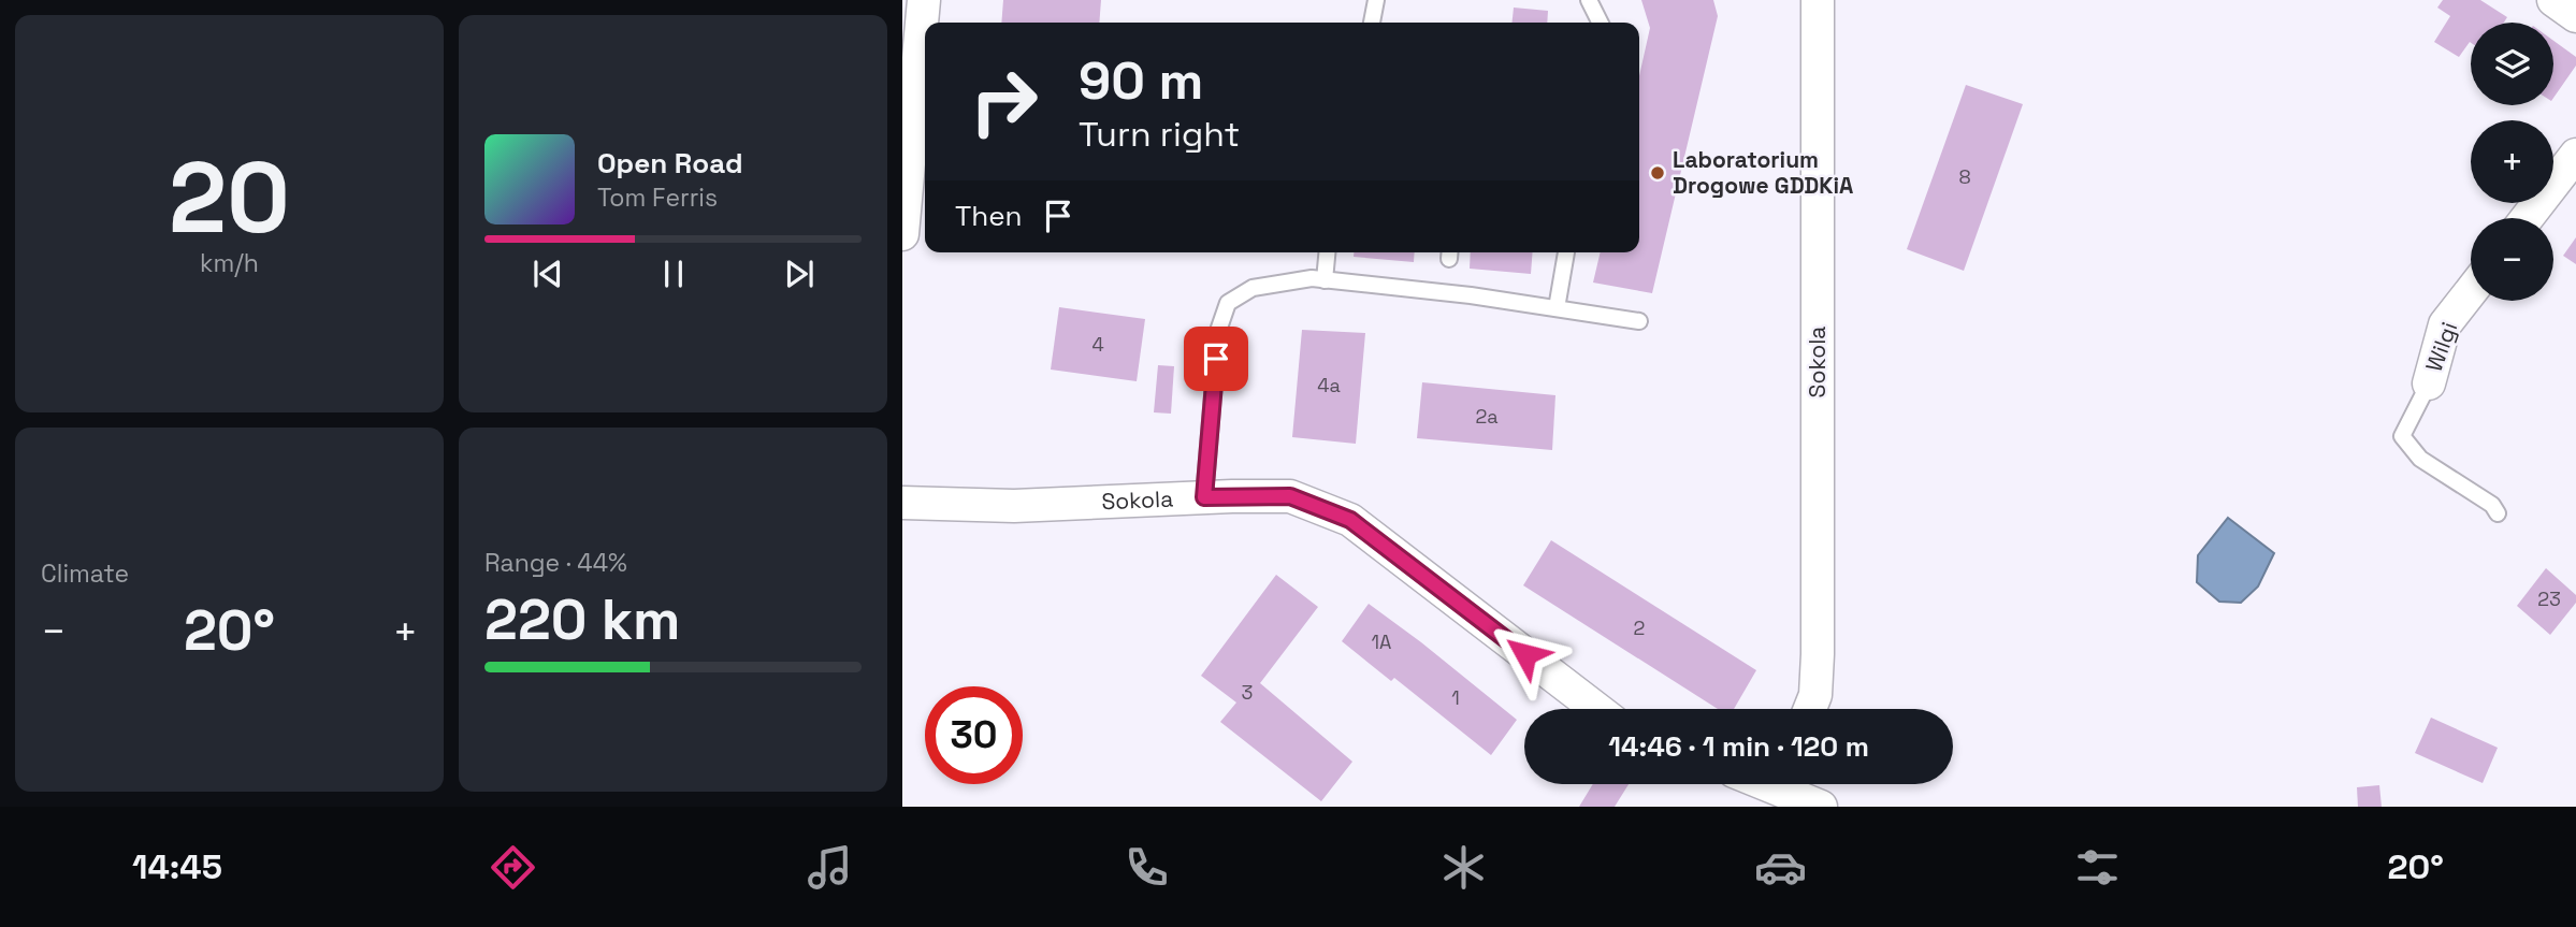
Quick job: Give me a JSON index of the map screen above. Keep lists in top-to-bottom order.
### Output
{
  "streets": {
    "street": ["Wilgi", "Sokola"]
  },
  "places": ["Laboratorium Drogowe GDDKiA"],
  "house_numbers": [
    "8",
    "4",
    "4a",
    "2a",
    "23",
    "2",
    "1A",
    "3",
    "1"
  ],
  "page": {
    "tile": [
      ["20", "km/h"],
      "Climate",
      ["Range · 44%", "220 km"]
    ],
    "map_buttons": ["+", "−"],
    "turn": ["90 m", "Turn right"],
    "song": ["Open Road", "Tom Ferris"],
    "then": "Then",
    "heat": ["−", "20°", "+"],
    "limit": "30",
    "trip": "14:46 · 1 min · 120 m",
    "tabs": ["14:45", "20°"]
  }
}
